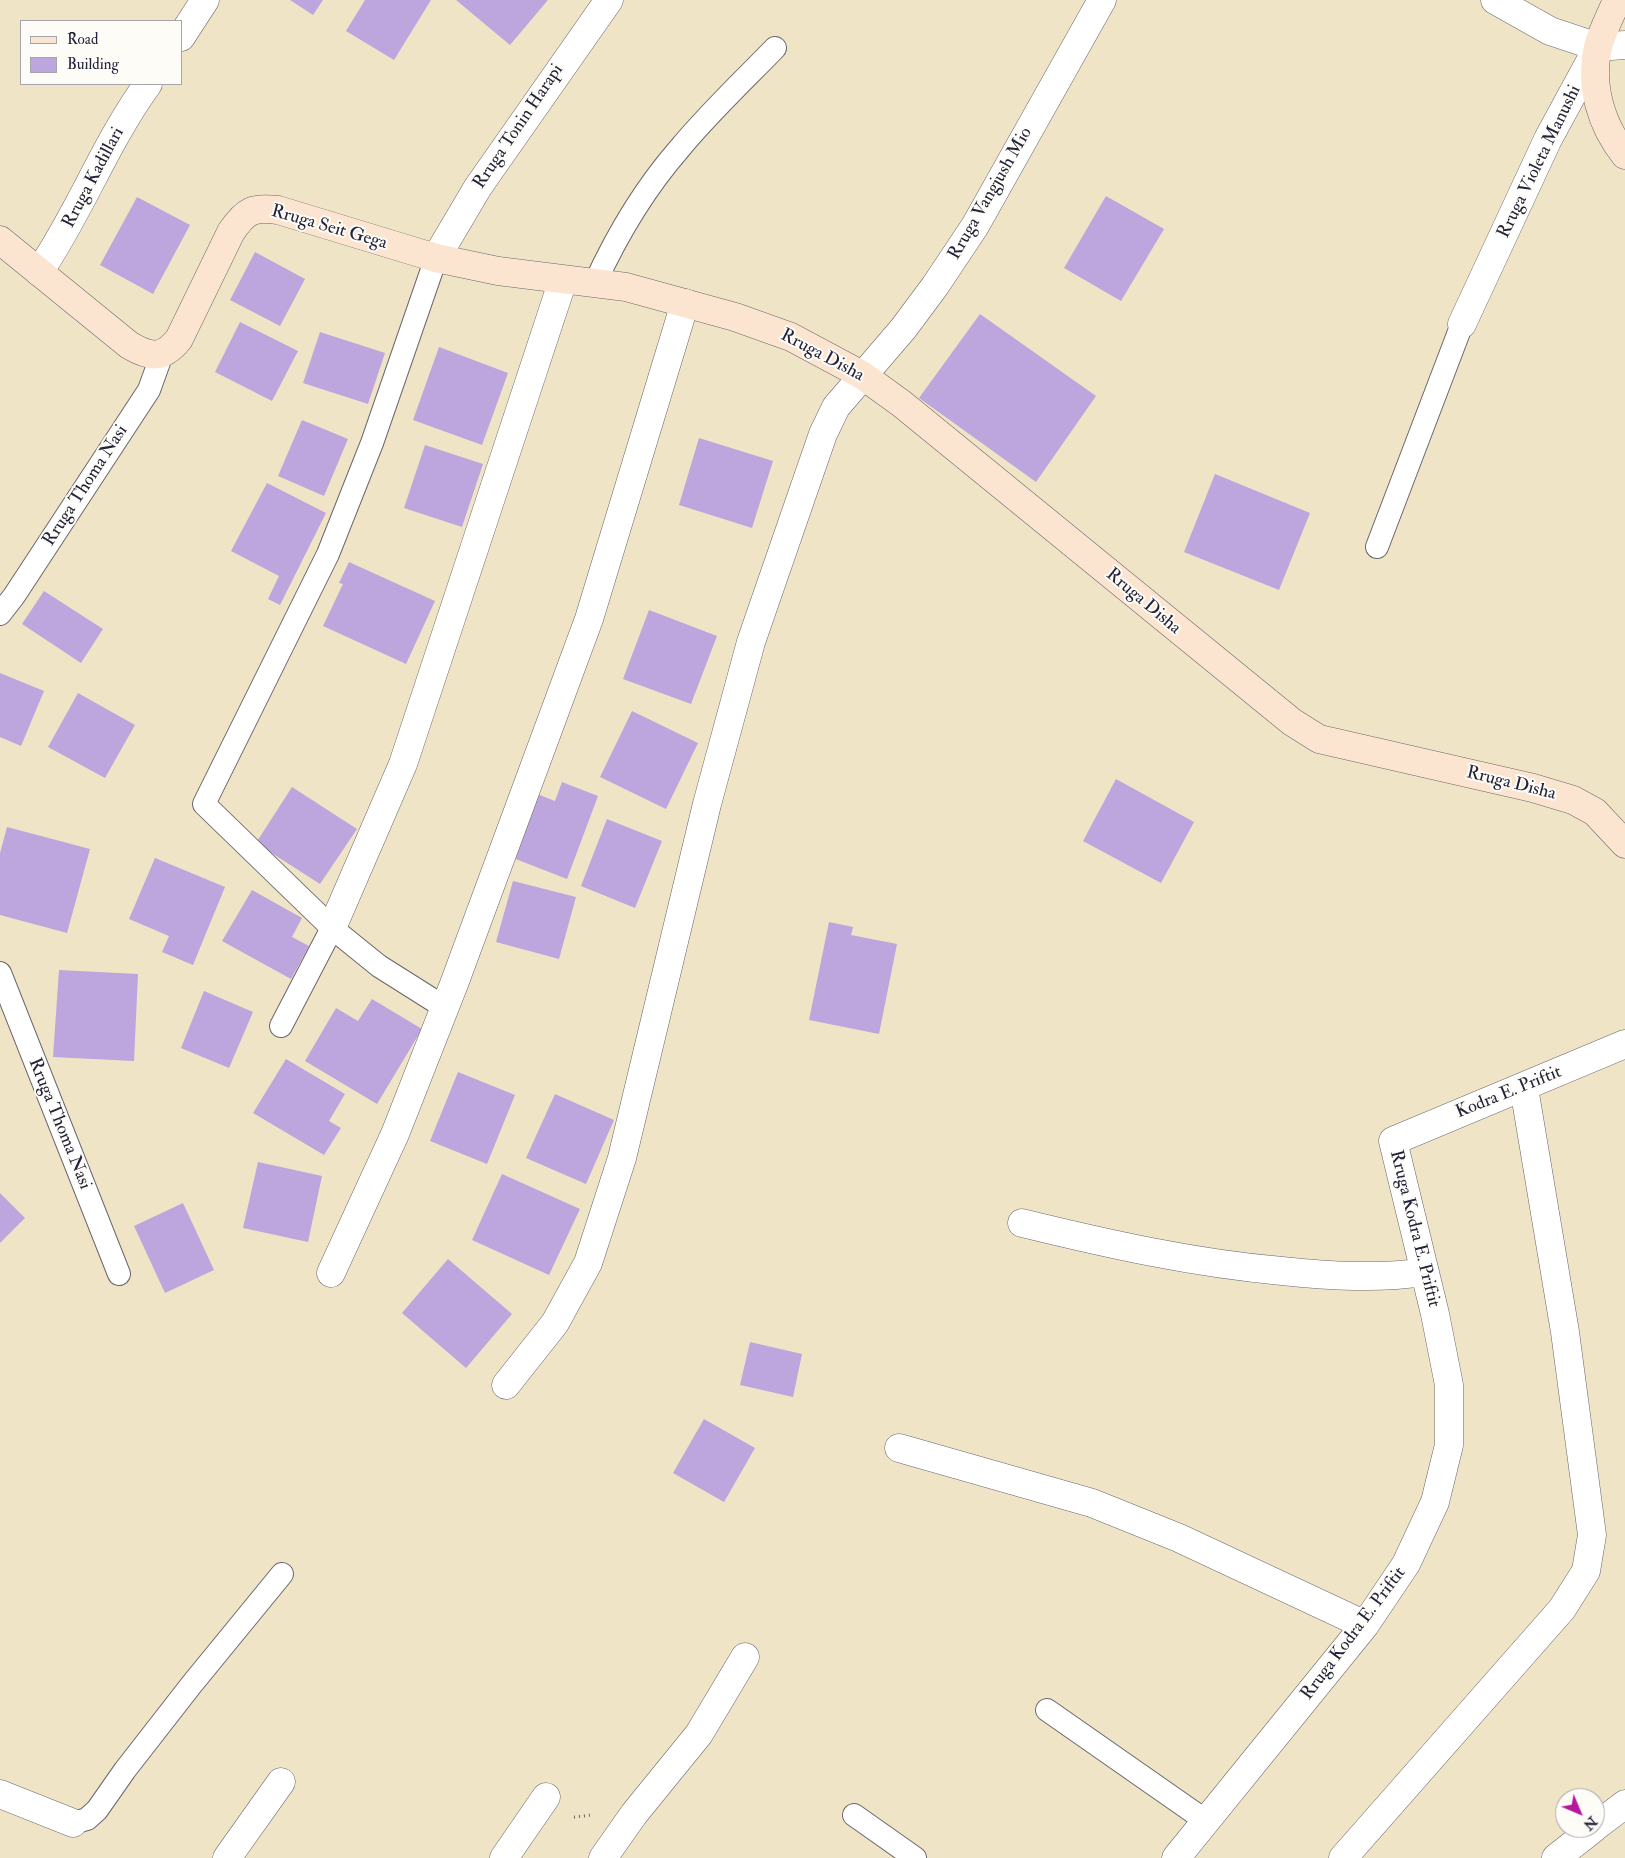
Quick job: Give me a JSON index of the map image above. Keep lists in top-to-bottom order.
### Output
{
  "streets": {
    "street": [
      "Rruga Tonin Harapi",
      "Rruga Violeta Manushi",
      "Rruga Kadillari",
      "Rruga Vangjush Mio",
      "Rruga Seit Gega",
      "Rruga Disha",
      "Kodra E. Priftit",
      "Rruga Kodra E. Priftit"
    ],
    "lane": ["Rruga Thoma Nasi"]
  },
  "crossings": [
    ["Rruga Tonin Harapi", "Rruga Seit Gega"],
    ["Rruga Vangjush Mio", "Rruga Disha"],
    ["Rruga Seit Gega", "Rruga Disha"],
    ["Rruga Seit Gega", "Rruga Thoma Nasi"],
    ["Kodra E. Priftit", "Rruga Kodra E. Priftit"]
  ],
  "legend": ["Road", "Building"],
  "north": "bottom right"
}
